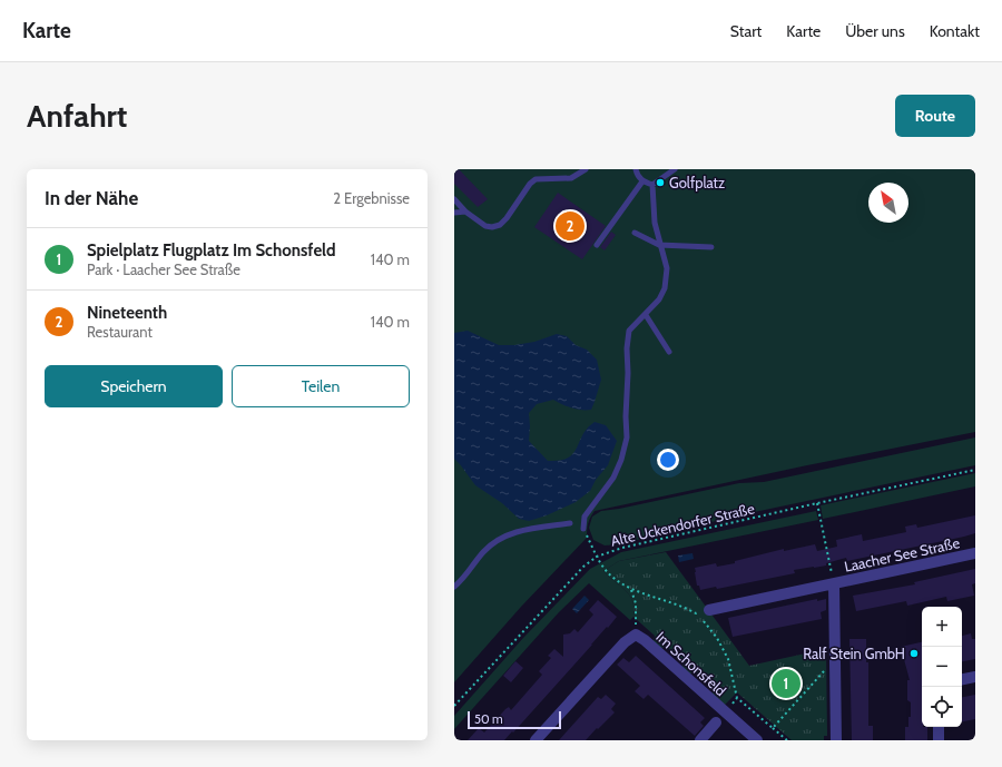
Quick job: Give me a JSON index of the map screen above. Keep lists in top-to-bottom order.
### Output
{
  "streets": {
    "street": ["Laacher See Straße", "Im Schonsfeld"],
    "path": ["Alte Uckendorfer Straße"]
  },
  "places": ["Golfplatz", "Ralf Stein GmbH"],
  "scale_bar": "50 m",
  "north": "top left",
  "page": {
    "header": "Karte",
    "nav": [
      "Start",
      "Karte",
      "Über uns",
      "Kontakt"
    ],
    "buttons": [
      "Route",
      ["Speichern", "Teilen"]
    ],
    "title": "Anfahrt",
    "heading": ["In der Nähe", "2 Ergebnisse"],
    "pins": ["2", "1"],
    "list": [
      {
        "mark": "1",
        "name": "Spielplatz Flugplatz Im Schonsfeld",
        "note": "Park · Laacher See Straße",
        "value": "140 m"
      },
      {
        "mark": "2",
        "name": "Nineteenth",
        "note": "Restaurant",
        "value": "140 m"
      }
    ],
    "map_buttons": ["+", "−"],
    "scale": "50 m"
  }
}
